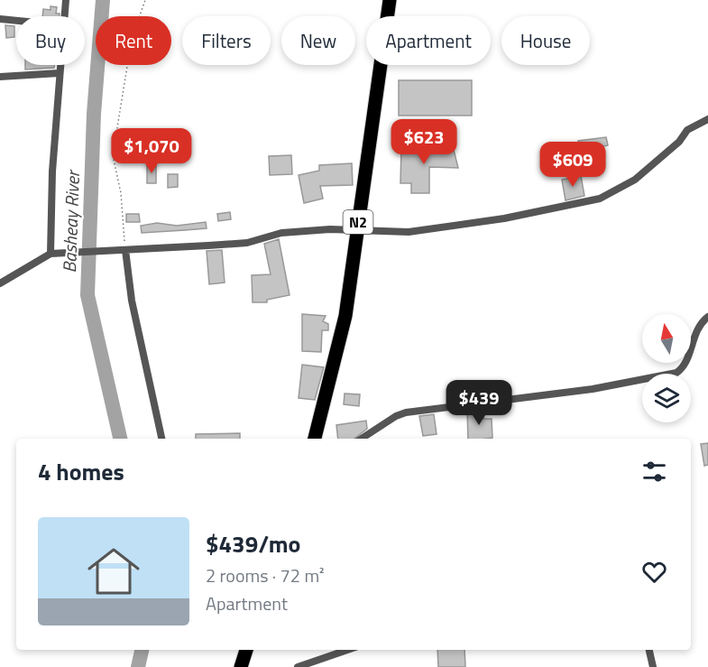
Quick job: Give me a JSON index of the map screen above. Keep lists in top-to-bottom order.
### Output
{
  "streets": {
    "highway": ["N2"]
  },
  "water": ["Basheay River"],
  "north": "top",
  "page": {
    "chip": [
      "Buy",
      "Rent",
      "Filters",
      "New",
      "Apartment",
      "House"
    ],
    "price": [
      "$623",
      "$1,070",
      "$609",
      "$439"
    ],
    "heading": "4 homes",
    "list": [
      {
        "name": "$439/mo",
        "note": "2 rooms · 72 m² · Apartment"
      }
    ]
  }
}
